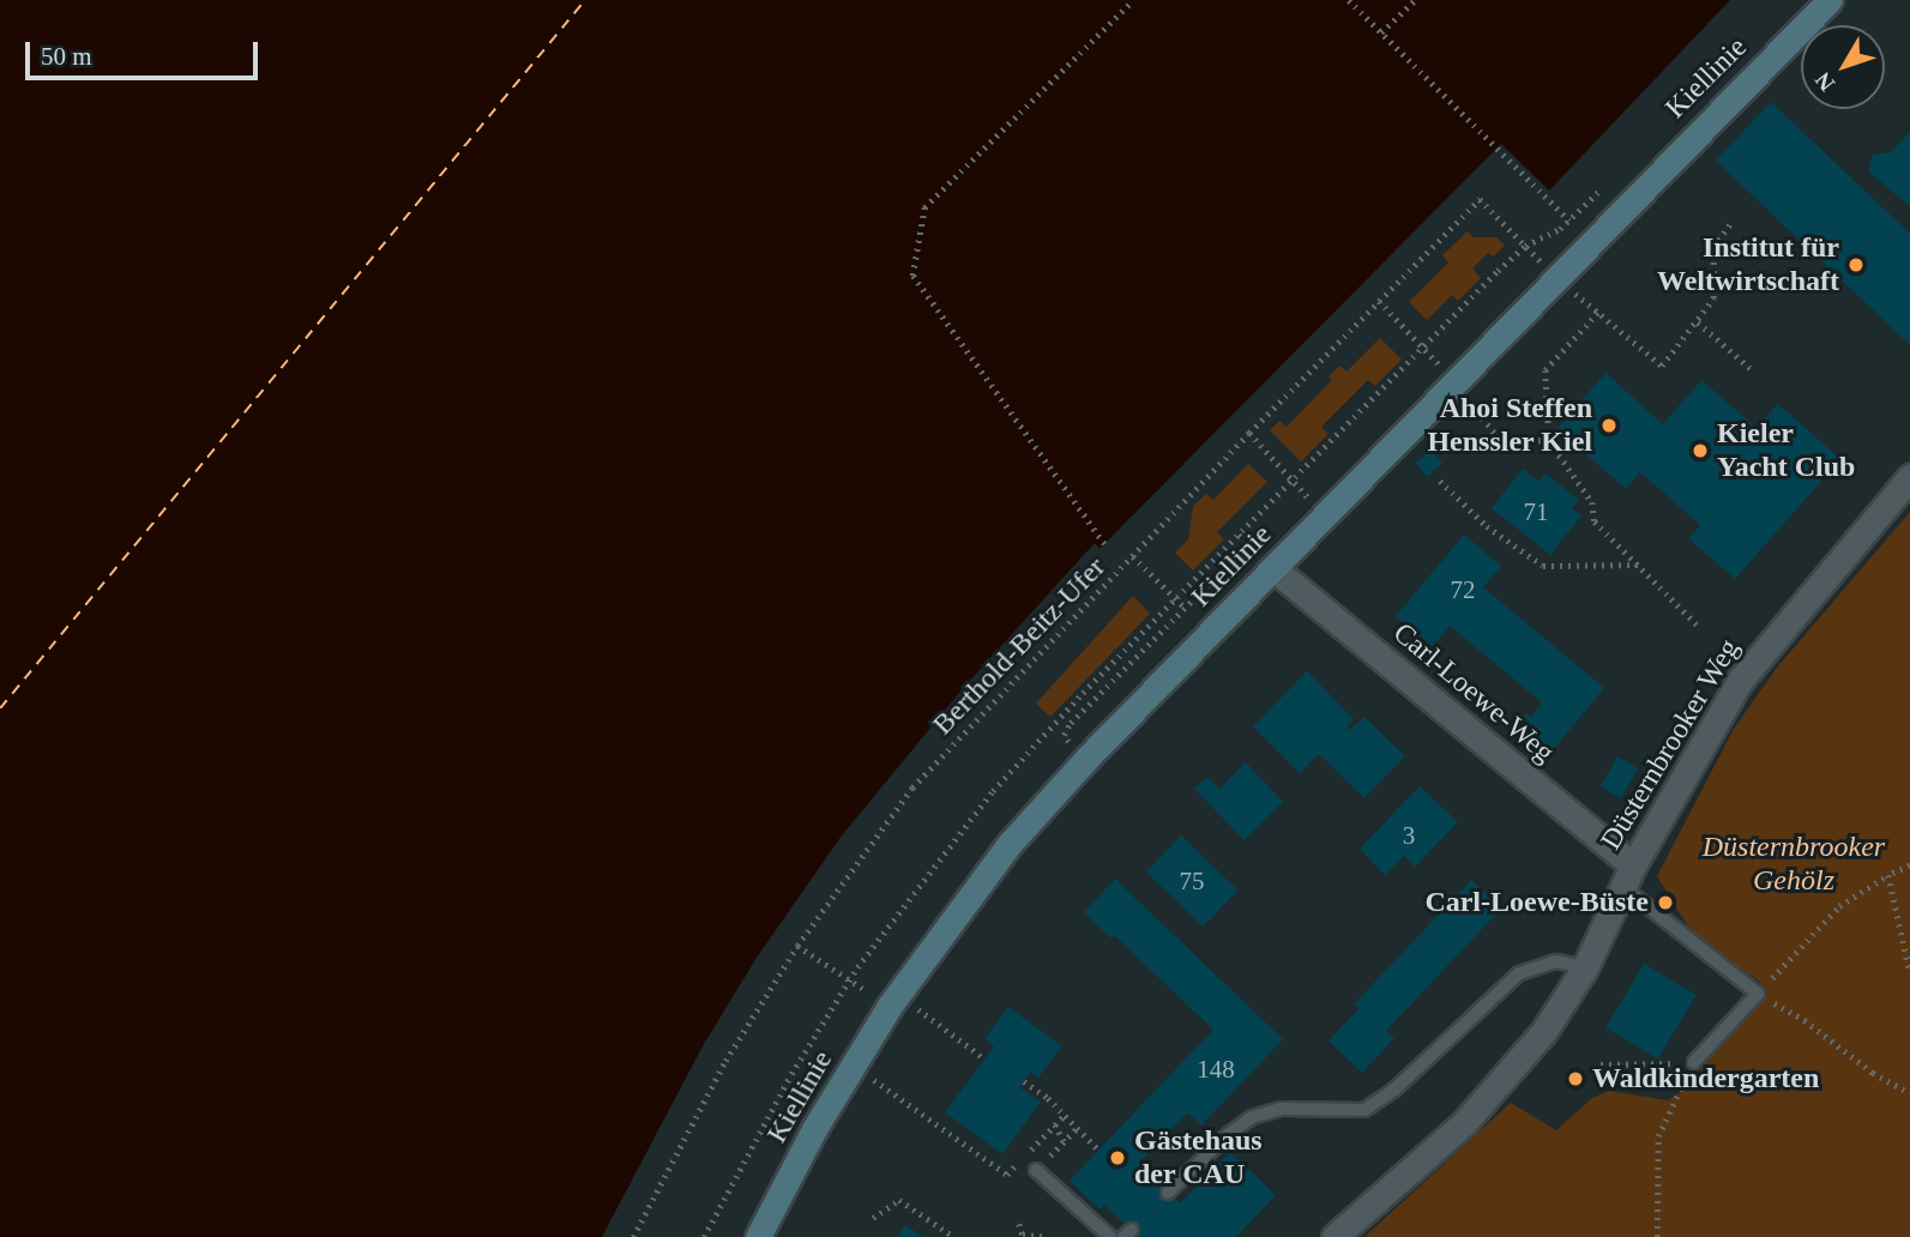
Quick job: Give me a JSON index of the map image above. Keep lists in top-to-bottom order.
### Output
{
  "streets": {
    "street": ["Kiellinie", "Carl-Loewe-Weg", "Düsternbrooker Weg"],
    "path": ["Berthold-Beitz-Ufer"]
  },
  "crossings": [
    ["Kiellinie", "Carl-Loewe-Weg"],
    ["Carl-Loewe-Weg", "Düsternbrooker Weg"]
  ],
  "parks": ["Düsternbrooker Gehölz"],
  "places": [
    "Institut für Weltwirtschaft",
    "Ahoi Steffen Henssler Kiel",
    "Kieler Yacht Club",
    "Carl-Loewe-Büste",
    "Waldkindergarten",
    "Gästehaus der CAU"
  ],
  "house_numbers": [
    "71",
    "72",
    "3",
    "75",
    "148"
  ],
  "scale_bar": "50 m",
  "north": "bottom left"
}
